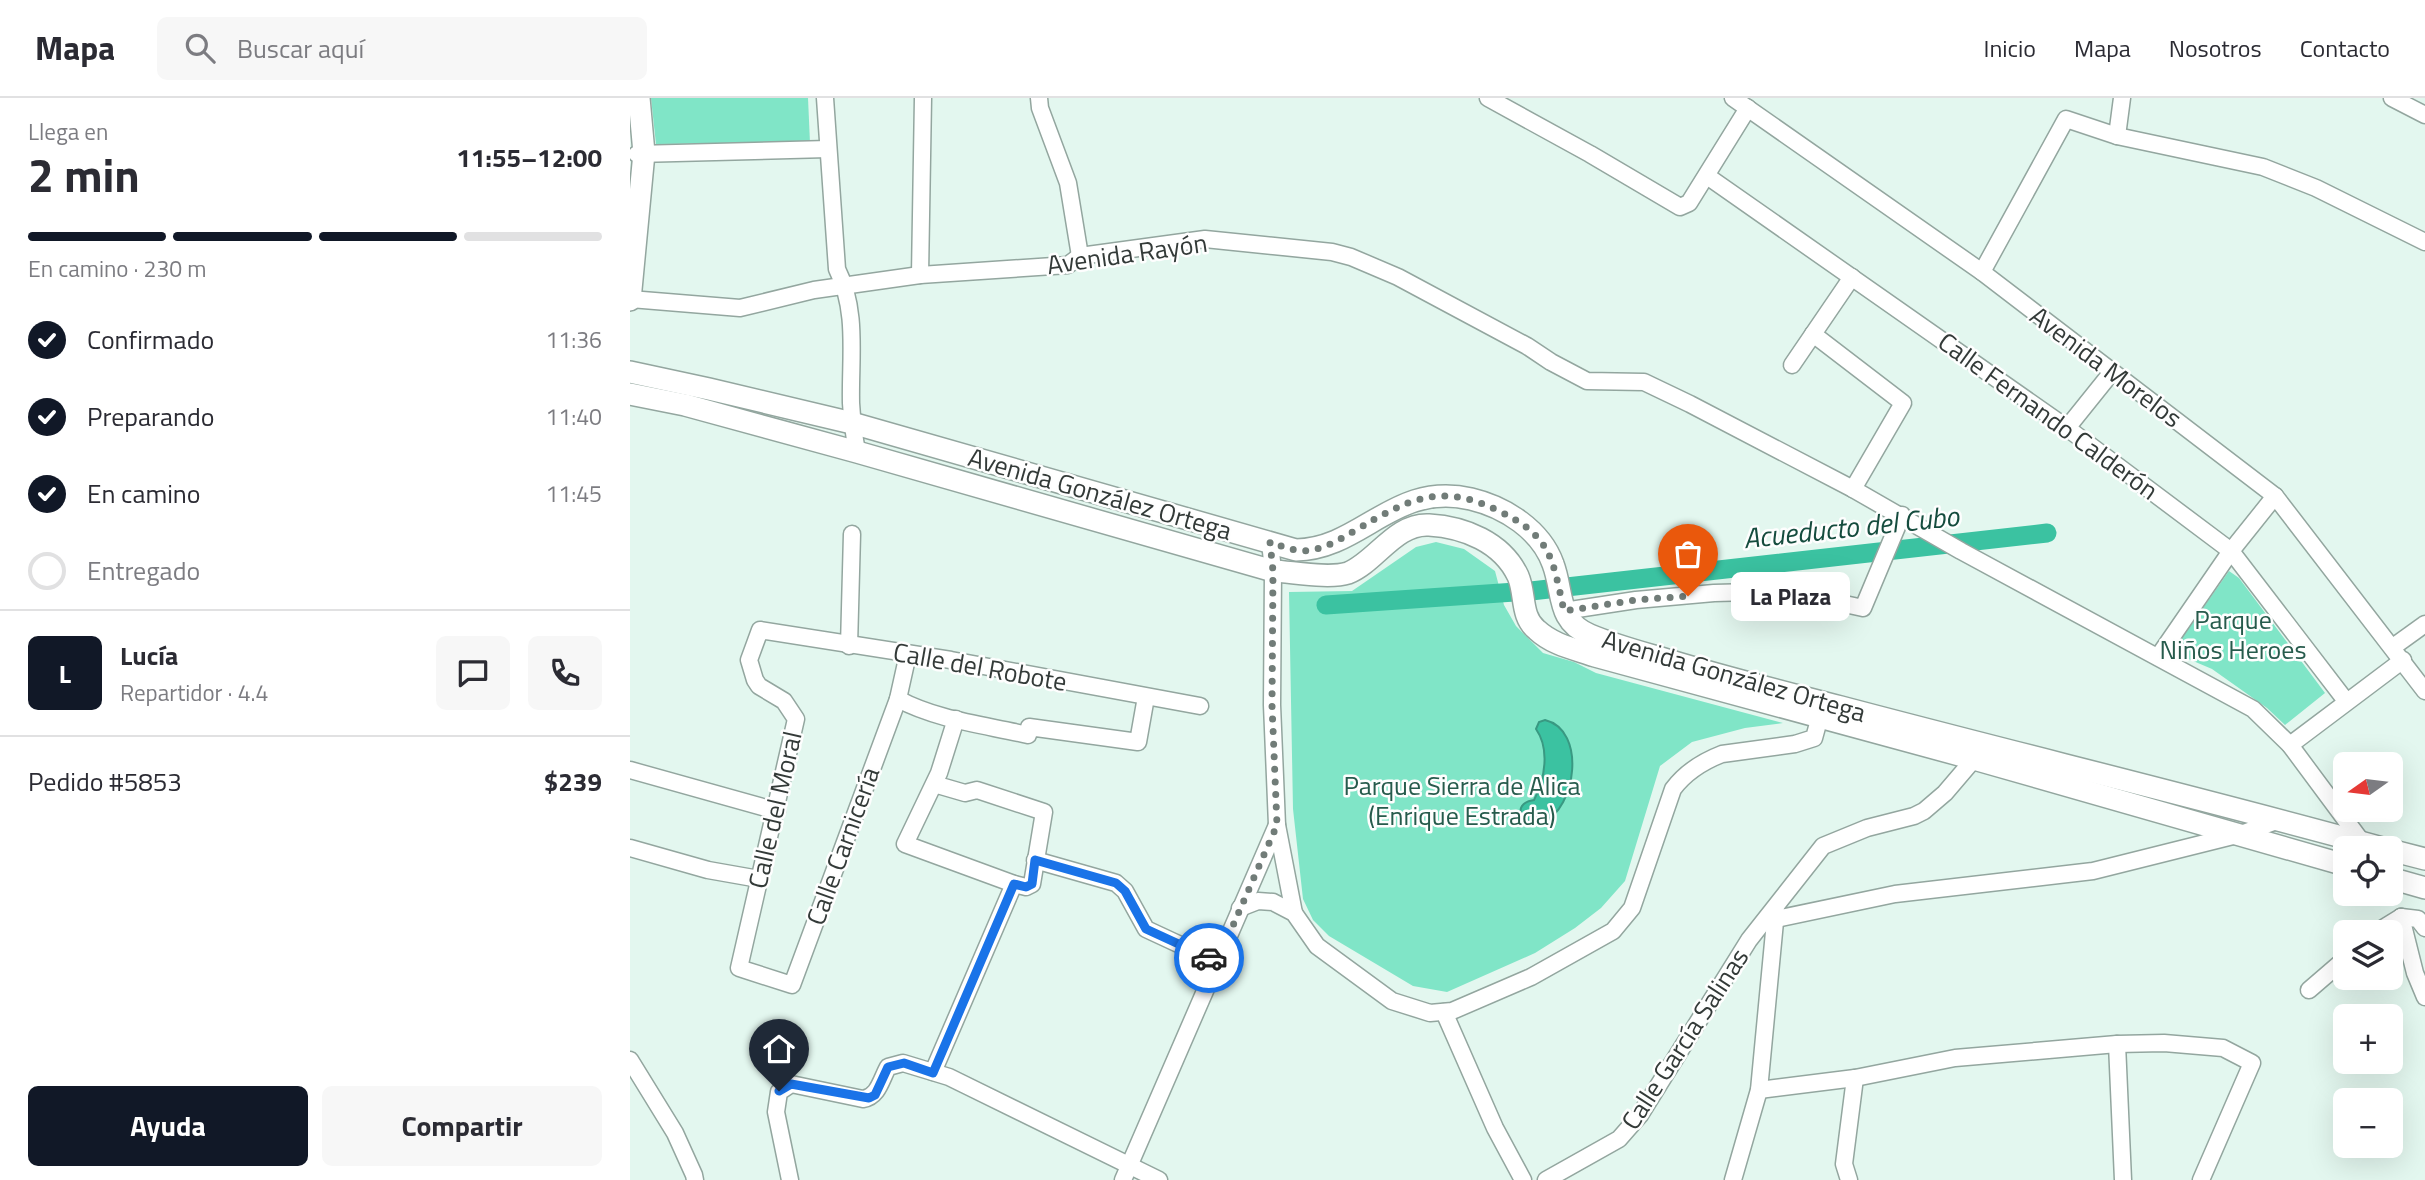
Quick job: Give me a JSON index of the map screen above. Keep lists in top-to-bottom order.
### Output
{
  "streets": {
    "street": [
      "Avenida Rayón",
      "Avenida Morelos",
      "Calle Fernando Calderón",
      "Avenida González Ortega",
      "Calle del Robote",
      "Calle del Moral",
      "Calle Carnicería",
      "Calle García Salinas"
    ]
  },
  "crossings": [
    ["Avenida González Ortega", "Calle García Salinas"],
    ["Calle del Robote", "Calle del Moral"],
    ["Calle del Robote", "Calle Carnicería"],
    ["Calle del Moral", "Calle Carnicería"]
  ],
  "water": ["Acueducto del Cubo"],
  "parks": ["Parque Niños Heroes", "Parque Sierra de Alica (Enrique Estrada)"],
  "places": ["La Plaza"],
  "north": "left",
  "page": {
    "header": "Mapa",
    "search": "Buscar aquí",
    "nav": [
      "Inicio",
      "Mapa",
      "Nosotros",
      "Contacto"
    ],
    "heading": ["2 min", "Llega en", "11:55–12:00"],
    "panel": [
      "Lucía",
      "Repartidor · 4.4",
      "Pedido #5853",
      "$239"
    ],
    "bar": "En camino · 230 m",
    "list": [
      ["Confirmado", "11:36"],
      ["Preparando", "11:40"],
      ["En camino", "11:45"],
      "Entregado"
    ],
    "bubble": "La Plaza",
    "round": "L",
    "map_buttons": ["+", "−"],
    "buttons": ["Ayuda", "Compartir"]
  }
}
